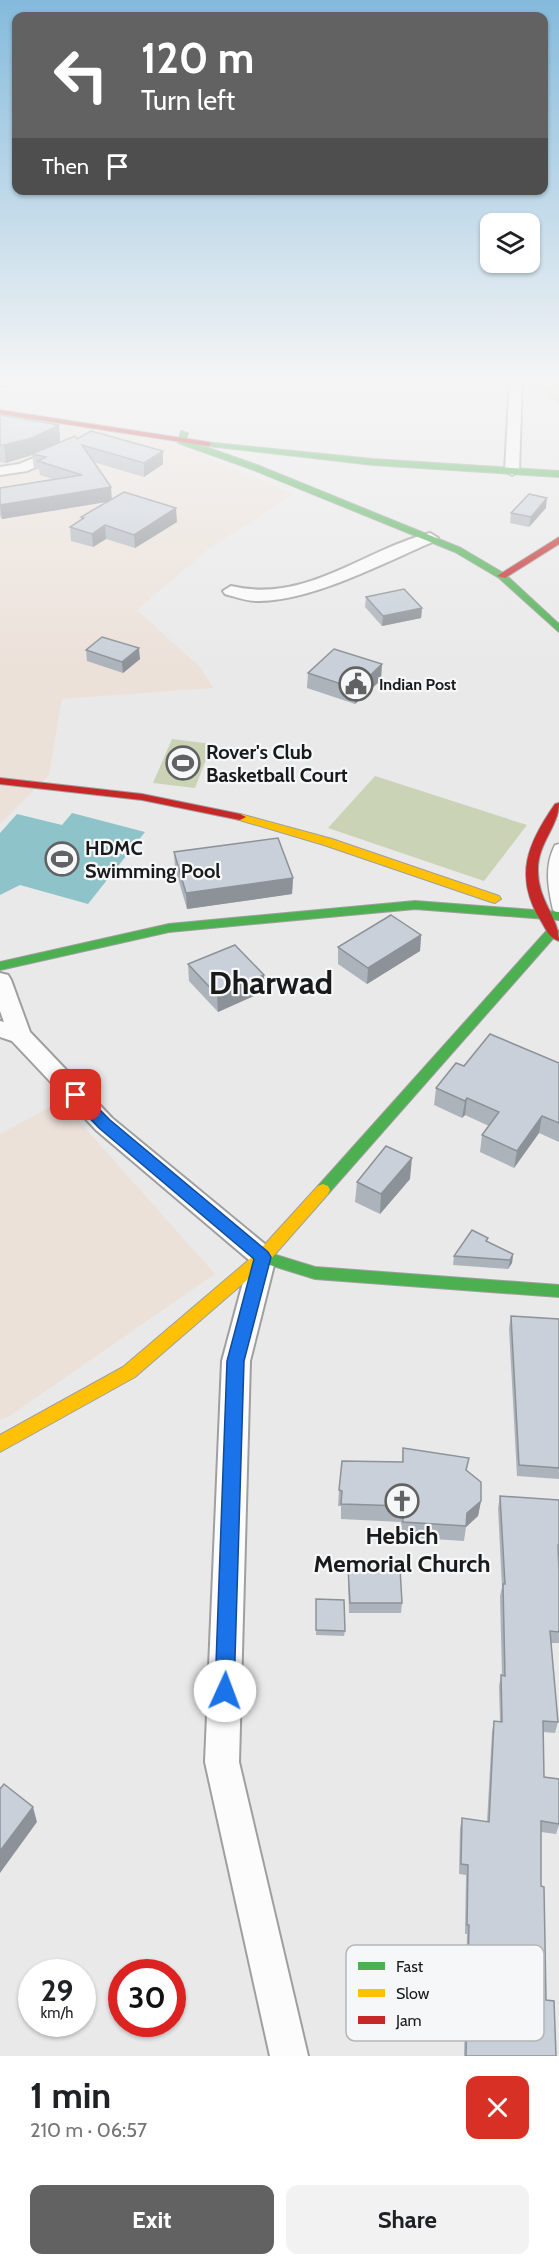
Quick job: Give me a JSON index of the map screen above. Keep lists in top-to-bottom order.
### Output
{
  "districts": ["Dharwad"],
  "places": {
    "public building": ["Indian Post"],
    "sports": ["Rover's Club Basketball Court", "HDMC Swimming Pool"],
    "church": ["Hebich Memorial Church"]
  },
  "legend": ["Fast", "Slow", "Jam"],
  "page": {
    "turn": ["120 m", "Turn left"],
    "then": "Then",
    "speed": "29 km/h",
    "limit": "30",
    "heading": ["1 min", "210 m · 06:57"],
    "buttons": ["Exit", "Share"]
  }
}
